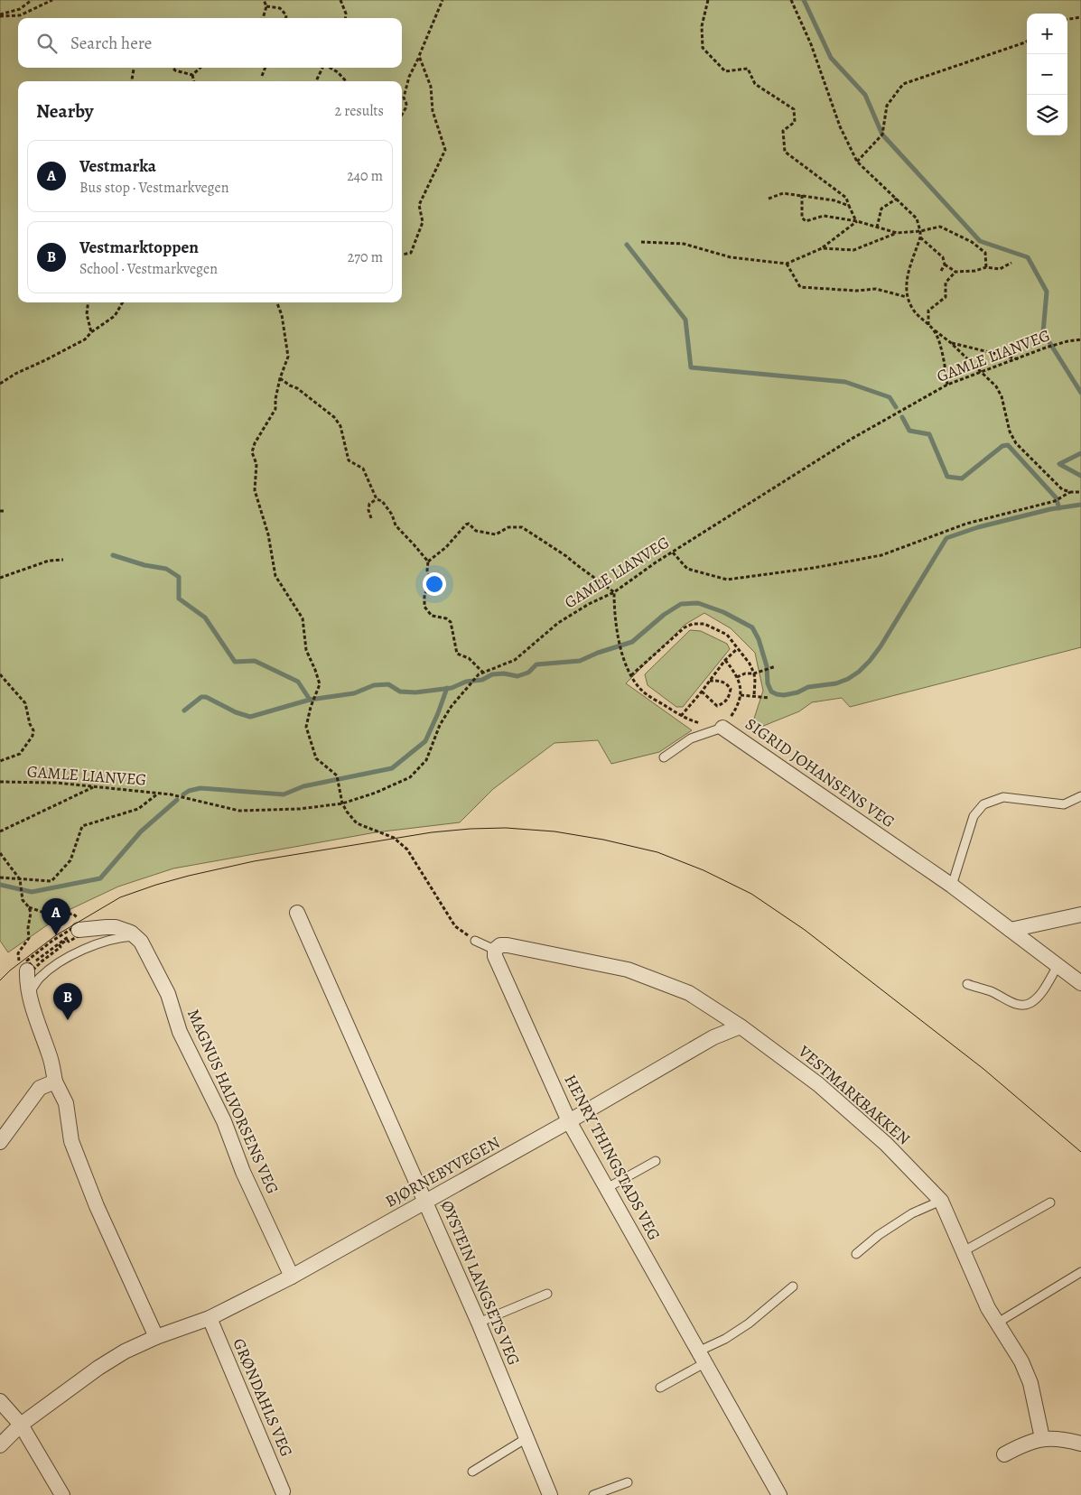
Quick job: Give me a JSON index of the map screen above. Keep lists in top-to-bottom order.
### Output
{
  "streets": {
    "street": [
      "SIGRID JOHANSENS VEG",
      "VESTMARKBAKKEN",
      "MAGNUS HALVORSENS VEG",
      "HENRY THINGSTADS VEG",
      "BJØRNEBYVEGEN",
      "ØYSTEIN LANGSETS VEG",
      "GRØNDAHLS VEG"
    ],
    "path": ["GAMLE LIANVEG"]
  },
  "crossings": [
    ["VESTMARKBAKKEN", "HENRY THINGSTADS VEG"],
    ["VESTMARKBAKKEN", "BJØRNEBYVEGEN"],
    ["MAGNUS HALVORSENS VEG", "BJØRNEBYVEGEN"],
    ["HENRY THINGSTADS VEG", "BJØRNEBYVEGEN"],
    ["BJØRNEBYVEGEN", "ØYSTEIN LANGSETS VEG"],
    ["BJØRNEBYVEGEN", "GRØNDAHLS VEG"]
  ],
  "page": {
    "map_buttons": ["+", "−"],
    "search": "Search here",
    "heading": ["Nearby", "2 results"],
    "list": [
      {
        "mark": "A",
        "name": "Vestmarka",
        "note": "Bus stop · Vestmarkvegen",
        "value": "240 m"
      },
      {
        "mark": "B",
        "name": "Vestmarktoppen",
        "note": "School · Vestmarkvegen",
        "value": "270 m"
      }
    ],
    "pins": ["A", "B"]
  }
}
